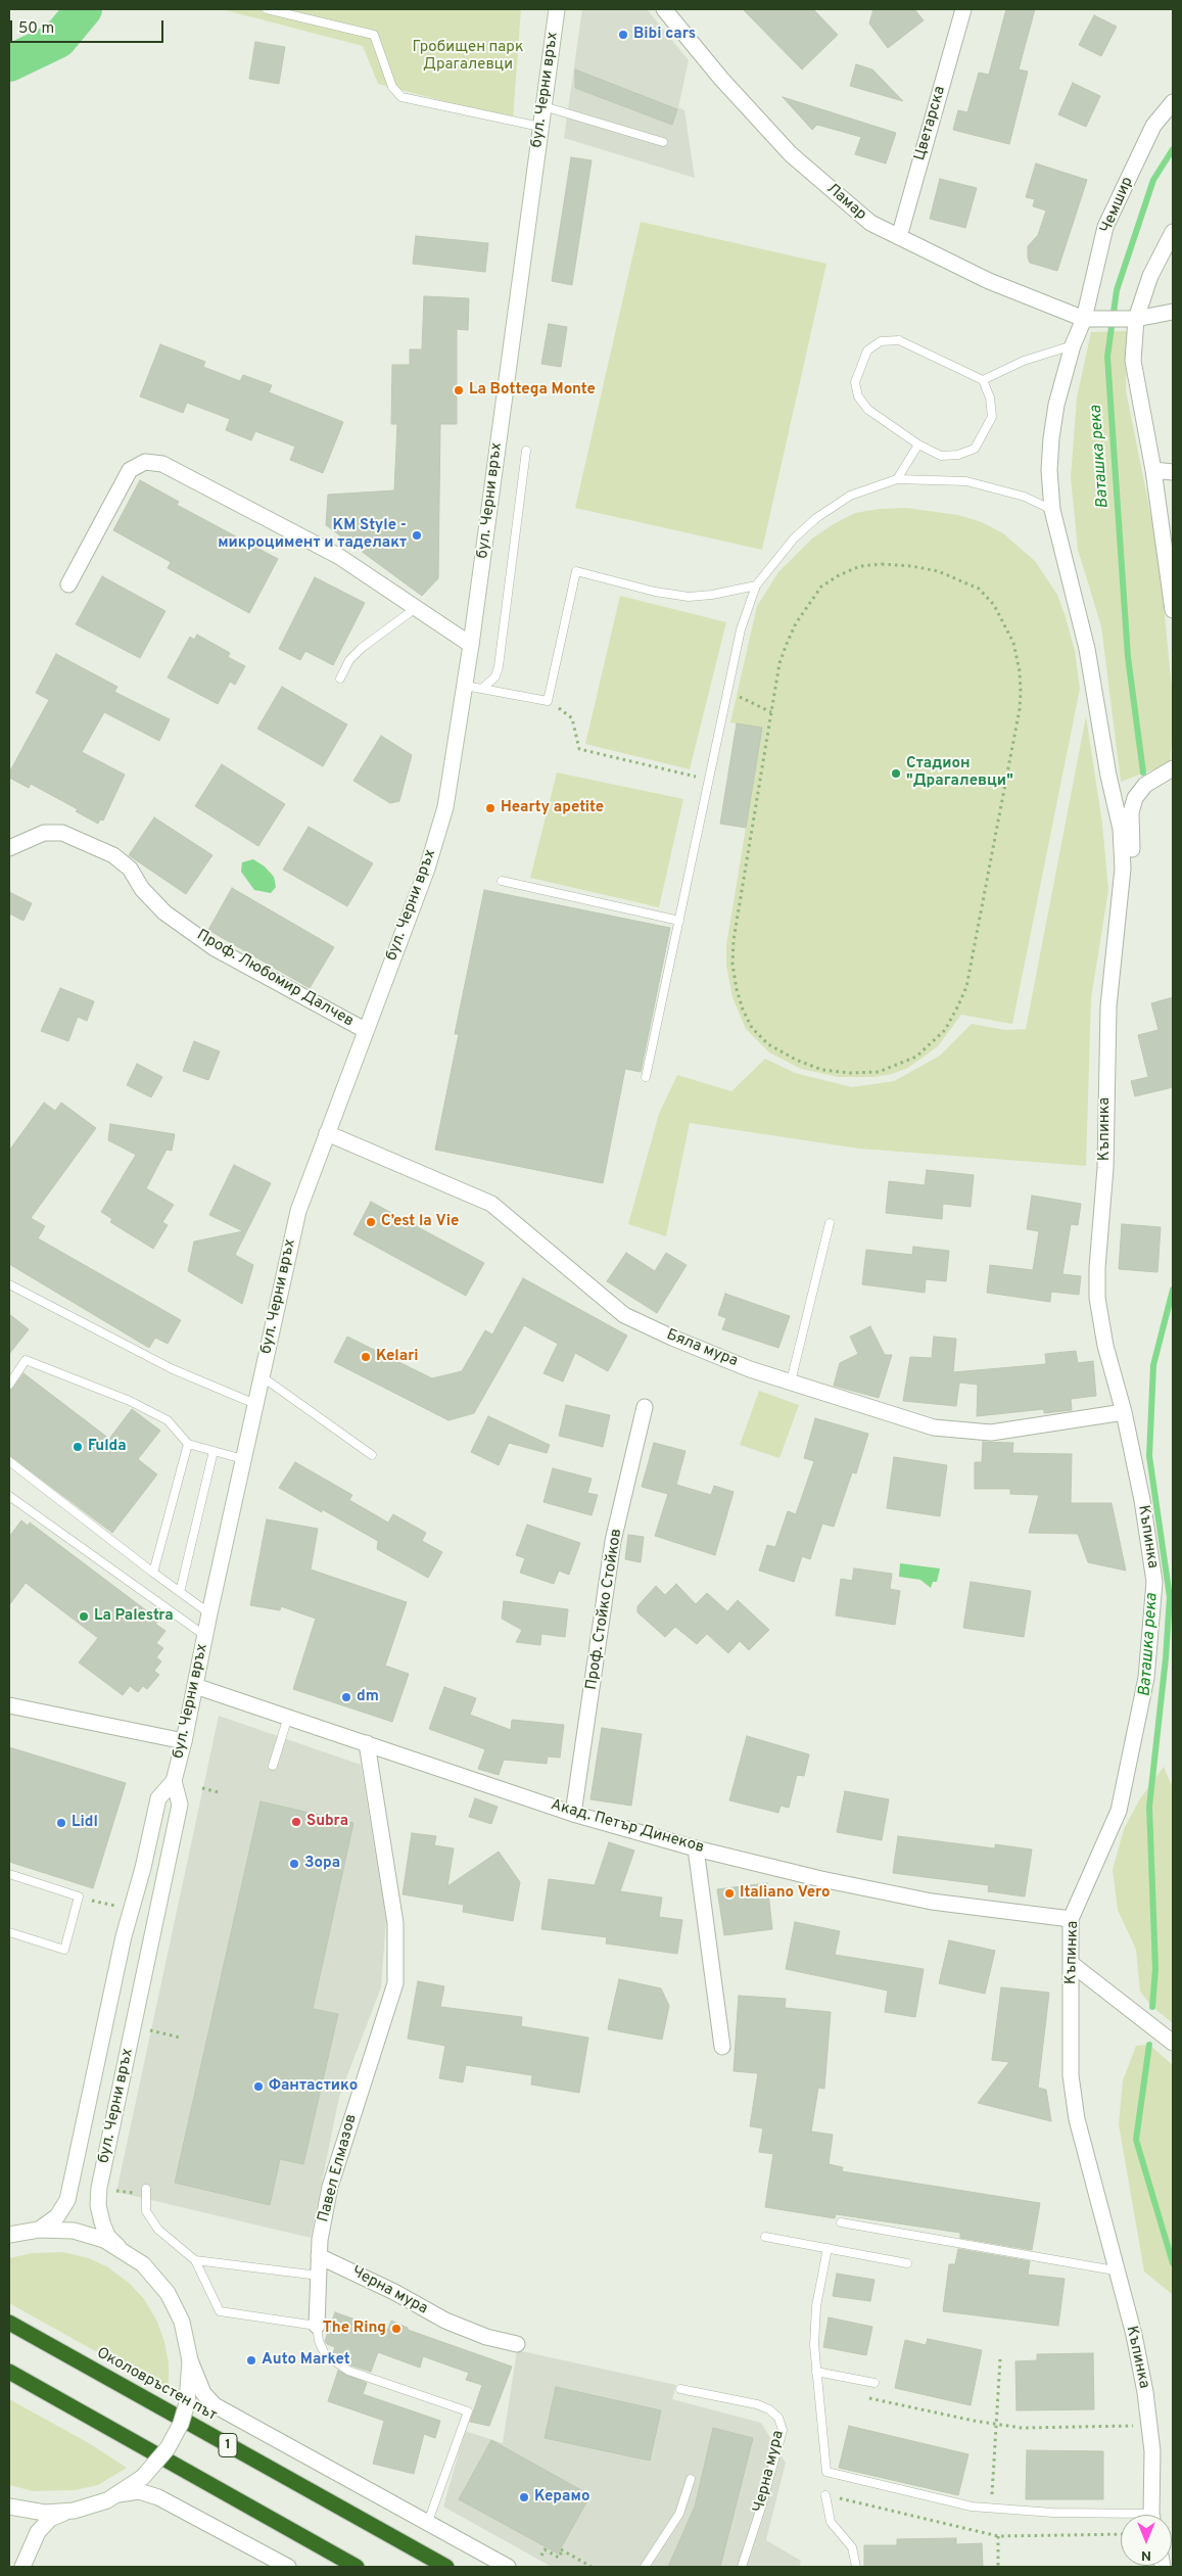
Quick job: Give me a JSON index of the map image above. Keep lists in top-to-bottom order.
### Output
{
  "streets": {
    "highway": ["Околовръстен път", "1"],
    "street": [
      "бул. Черни връх",
      "Цветарска",
      "Ламар",
      "Чемшир",
      "Проф. Любомир Далчев",
      "Къпинка",
      "Бяла мура",
      "Проф. Стойко Стойков",
      "Акад. Петър Динеков",
      "Павел Елмазов",
      "Черна мура"
    ]
  },
  "crossings": [
    ["бул. Черни връх", "Проф. Любомир Далчев"],
    ["бул. Черни връх", "Бяла мура"],
    ["бул. Черни връх", "Акад. Петър Динеков"],
    ["Цветарска", "Ламар"],
    ["Ламар", "Чемшир"],
    ["Чемшир", "Къпинка"],
    ["Къпинка", "Бяла мура"],
    ["Къпинка", "Акад. Петър Динеков"],
    ["Проф. Стойко Стойков", "Акад. Петър Динеков"],
    ["Акад. Петър Динеков", "Павел Елмазов"],
    ["Павел Елмазов", "Черна мура"]
  ],
  "water": ["Ваташка река"],
  "parks": ["Гробищен парк Драгалевци"],
  "places": [
    "Bibi cars",
    "La Bottega Monte",
    "KM Style - микроцимент и таделакт",
    "Стадион \"Драгалевци\"",
    "Hearty apetite",
    "C’est la Vie",
    "Kelari",
    "Fulda",
    "La Palestra",
    "dm",
    "Subra",
    "Lidl",
    "Зора",
    "Italiano Vero",
    "Фантастико",
    "The Ring",
    "Auto Market",
    "Керамо"
  ],
  "scale_bar": "50 m",
  "north": "bottom"
}
